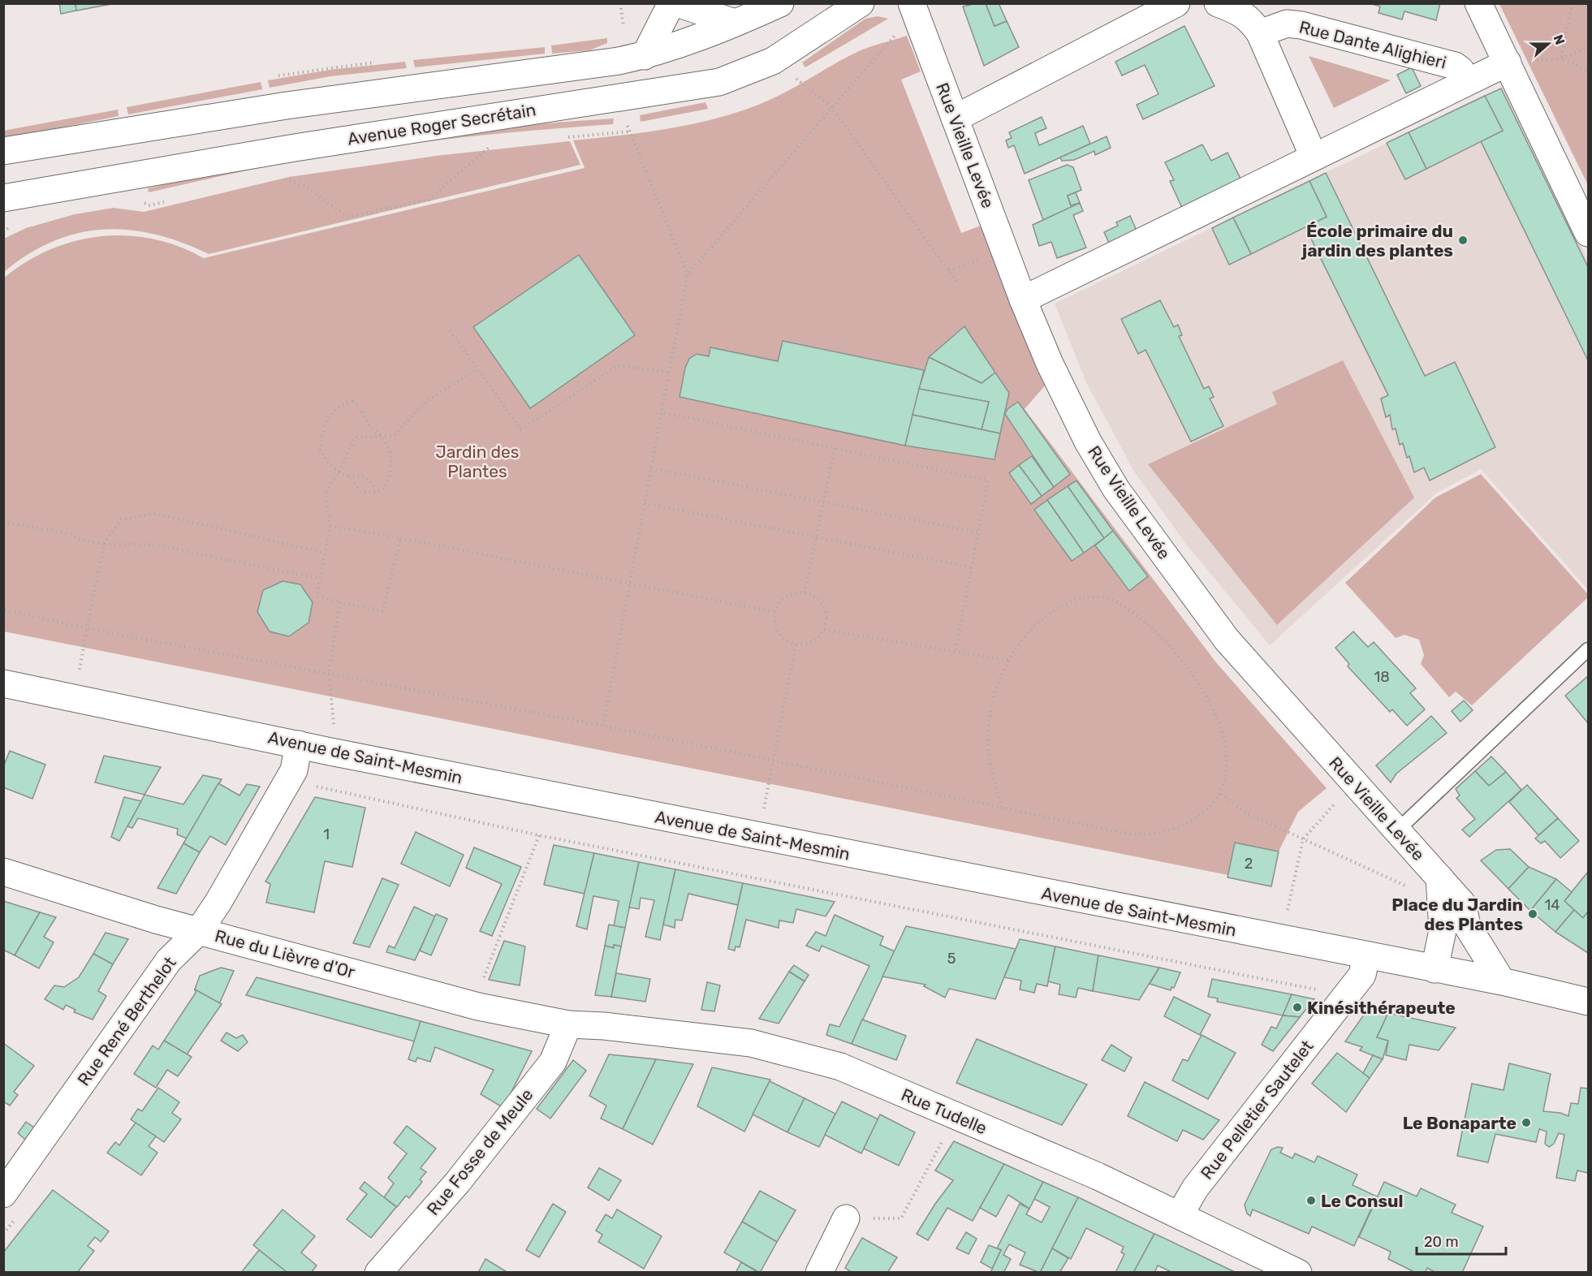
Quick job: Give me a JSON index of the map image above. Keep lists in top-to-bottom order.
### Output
{
  "streets": {
    "street": [
      "Rue Dante Alighieri",
      "Avenue Roger Secrétain",
      "Rue Vieille Levée",
      "Avenue de Saint-Mesmin",
      "Rue du Lièvre d'Or",
      "Rue René Berthelot",
      "Rue Pelletier Sautelet",
      "Rue Tudelle",
      "Rue Fosse de Meule"
    ]
  },
  "crossings": [
    ["Rue Dante Alighieri", "Rue Vieille Levée"],
    ["Avenue de Saint-Mesmin", "Rue René Berthelot"],
    ["Avenue de Saint-Mesmin", "Rue Pelletier Sautelet"],
    ["Rue du Lièvre d'Or", "Rue René Berthelot"],
    ["Rue du Lièvre d'Or", "Rue Tudelle"],
    ["Rue du Lièvre d'Or", "Rue Fosse de Meule"],
    ["Rue Pelletier Sautelet", "Rue Tudelle"],
    ["Rue Tudelle", "Rue Fosse de Meule"]
  ],
  "parks": ["Jardin des Plantes"],
  "places": [
    "École primaire du jardin des plantes",
    "Place du Jardin des Plantes",
    "Kinésithérapeute",
    "Le Bonaparte",
    "Le Consul"
  ],
  "house_numbers": [
    "18",
    "1",
    "2",
    "14",
    "5"
  ],
  "scale_bar": "20 m",
  "north": "right"
}
